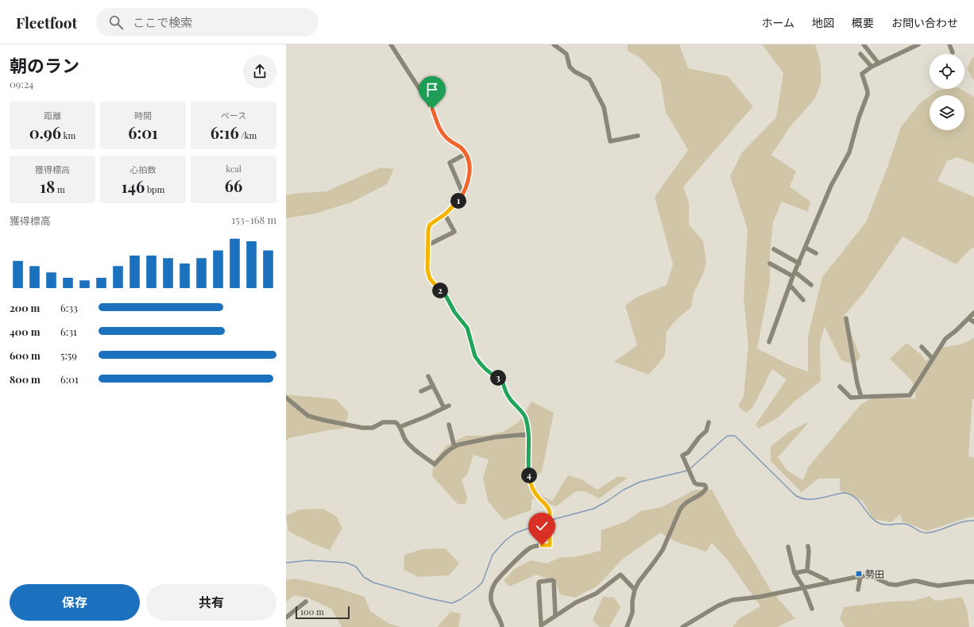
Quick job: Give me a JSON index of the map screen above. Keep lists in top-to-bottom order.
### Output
{
  "places": {
    "transit": ["勢田"]
  },
  "scale_bar": "100 m",
  "page": {
    "header": "Fleetfoot",
    "search": "ここで検索",
    "nav": [
      "ホーム",
      "地図",
      "概要",
      "お問い合わせ"
    ],
    "heading": ["朝のラン", "09:24"],
    "stats": [
      ["距離", "0.96 km"],
      ["時間", "6:01"],
      ["ペース", "6:16 /km"],
      ["獲得標高", "18 m"],
      ["心拍数", "146 bpm"],
      ["kcal", "66"]
    ],
    "pins": [
      "1",
      "2",
      "3",
      "4"
    ],
    "chart": ["獲得標高", "153–168 m"],
    "list": [
      {
        "name": "200 m",
        "note": "6:33"
      },
      {
        "name": "400 m",
        "note": "6:31"
      },
      {
        "name": "600 m",
        "note": "5:59"
      },
      {
        "name": "800 m",
        "note": "6:01"
      }
    ],
    "buttons": ["保存", "共有"],
    "scale": "100 m"
  }
}
